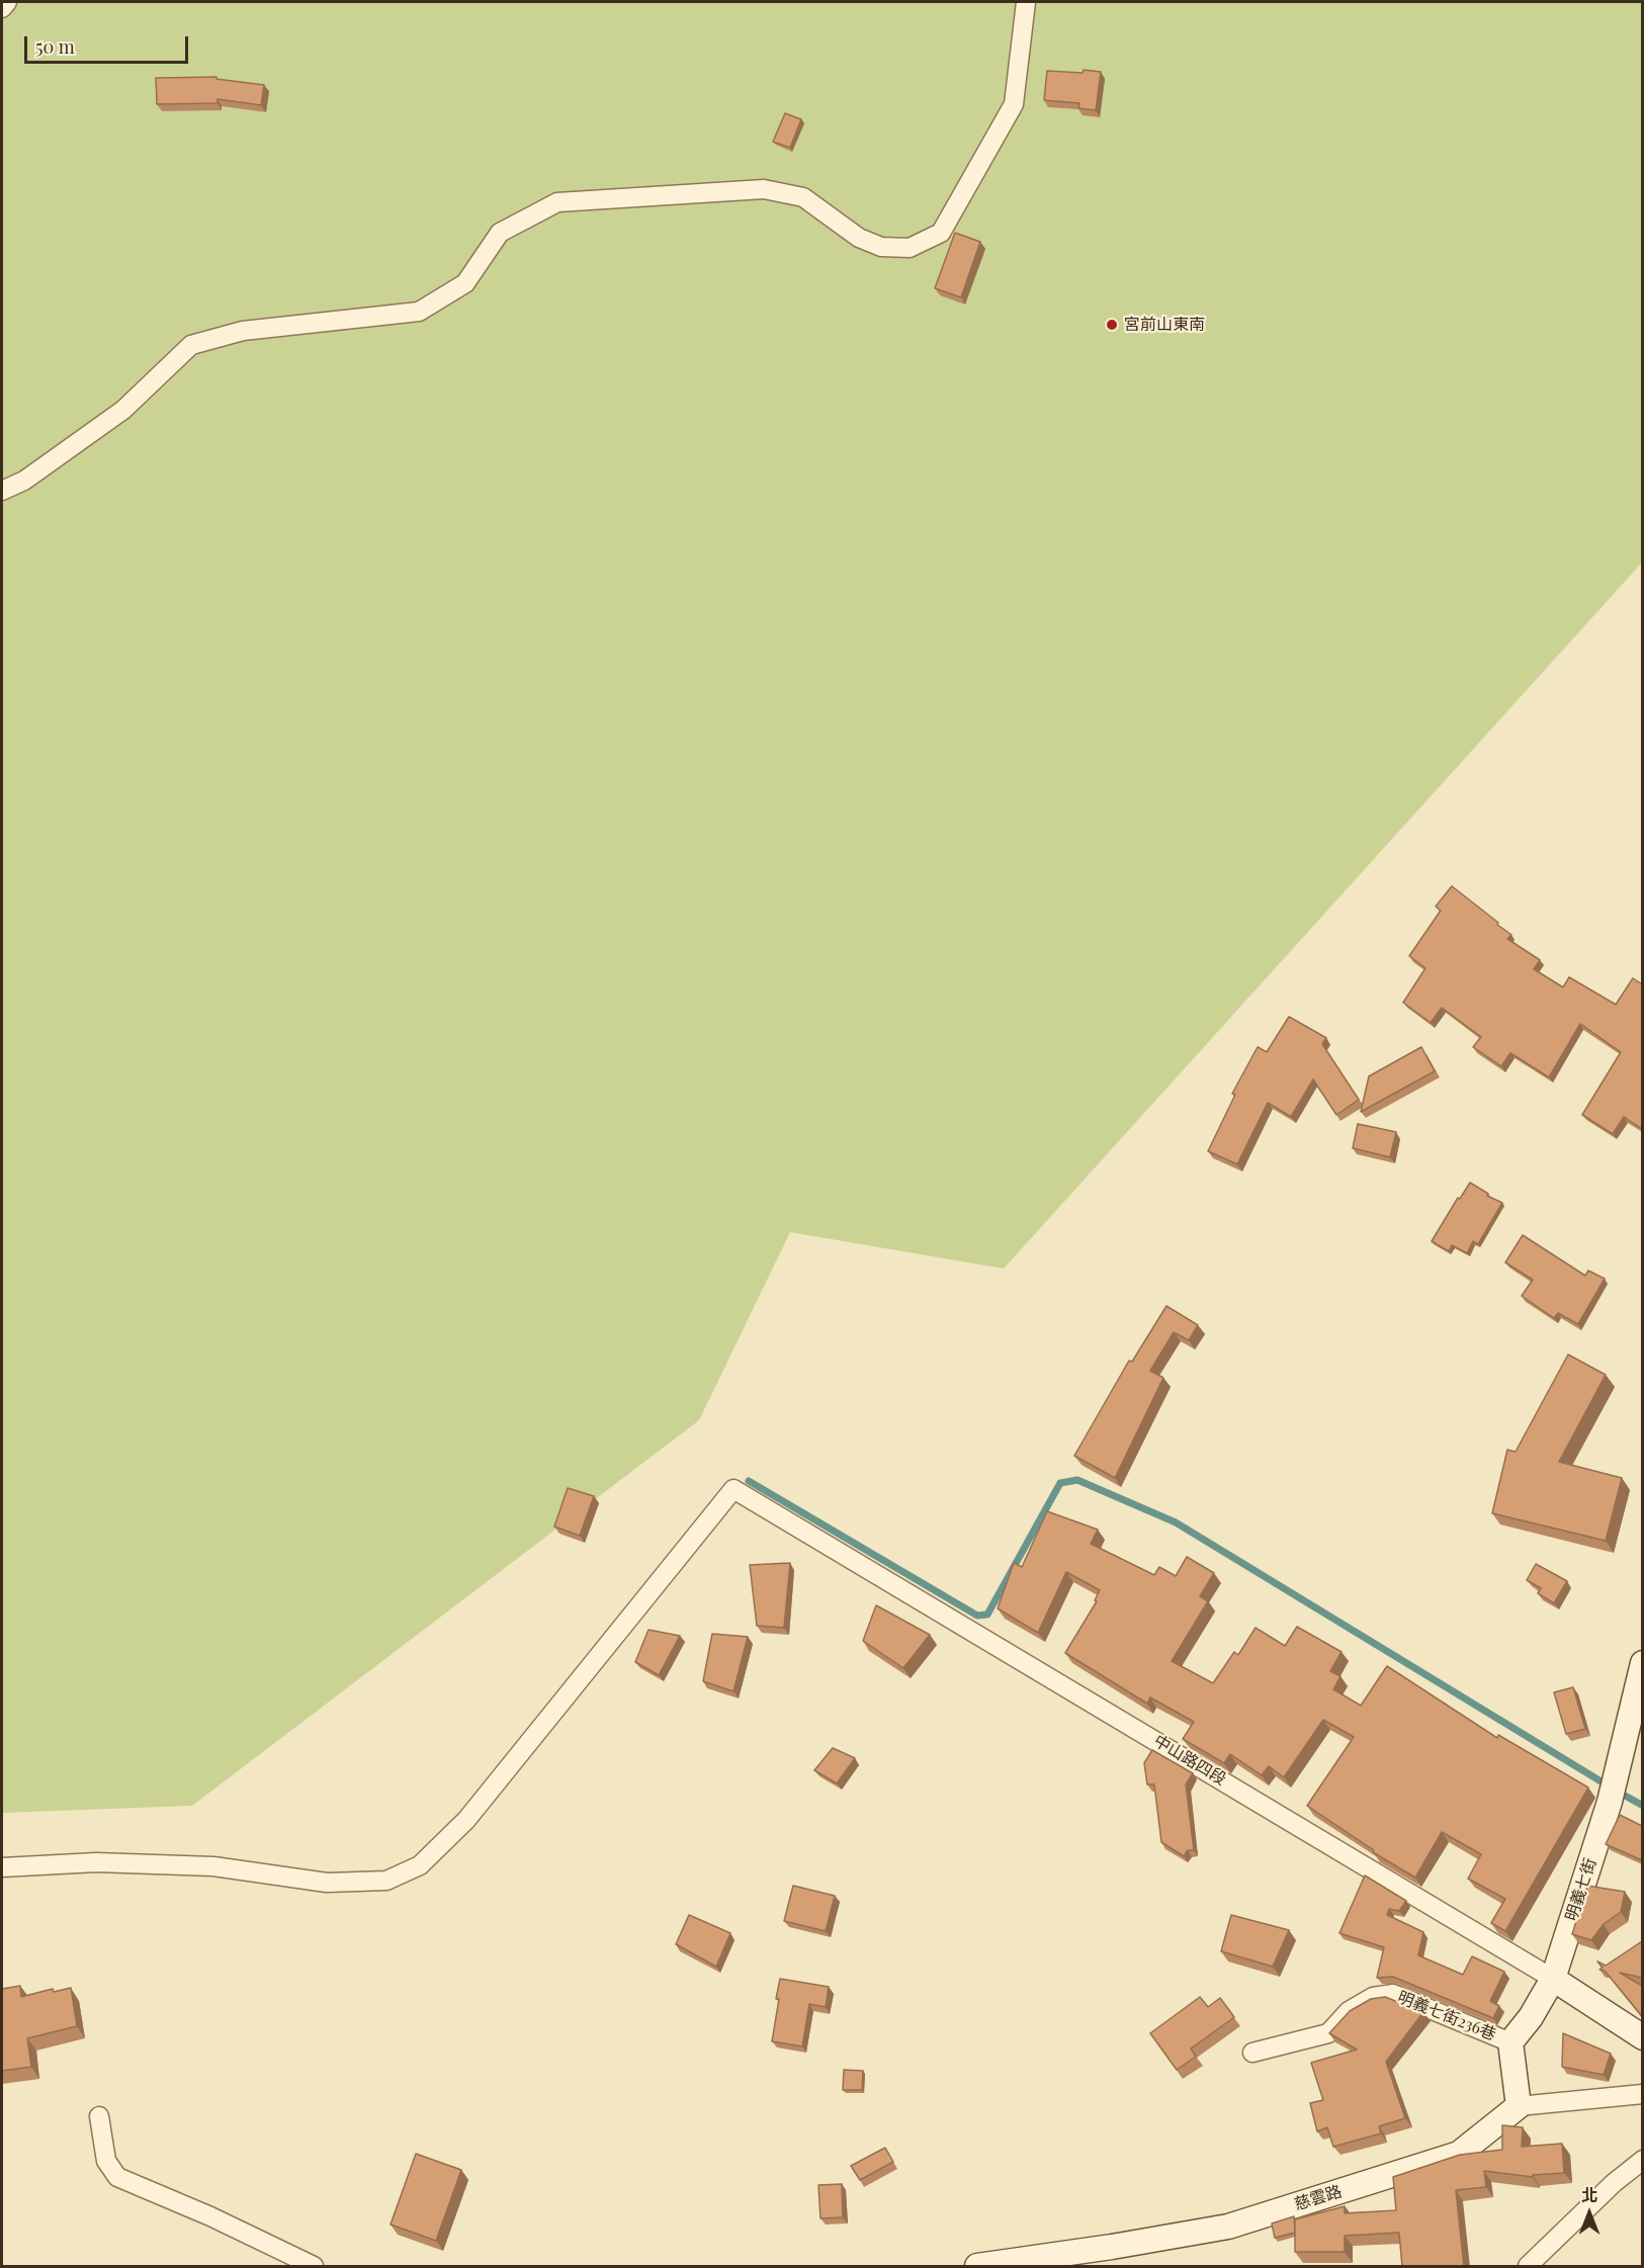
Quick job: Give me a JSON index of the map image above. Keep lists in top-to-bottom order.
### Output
{
  "streets": {
    "street": [
      "中山路四段",
      "明義七街",
      "明義七街236巷",
      "慈雲路"
    ]
  },
  "crossings": [
    ["中山路四段", "明義七街"],
    ["明義七街", "明義七街236巷"]
  ],
  "places": ["宮前山東南"],
  "scale_bar": "50 m",
  "north": "top"
}
